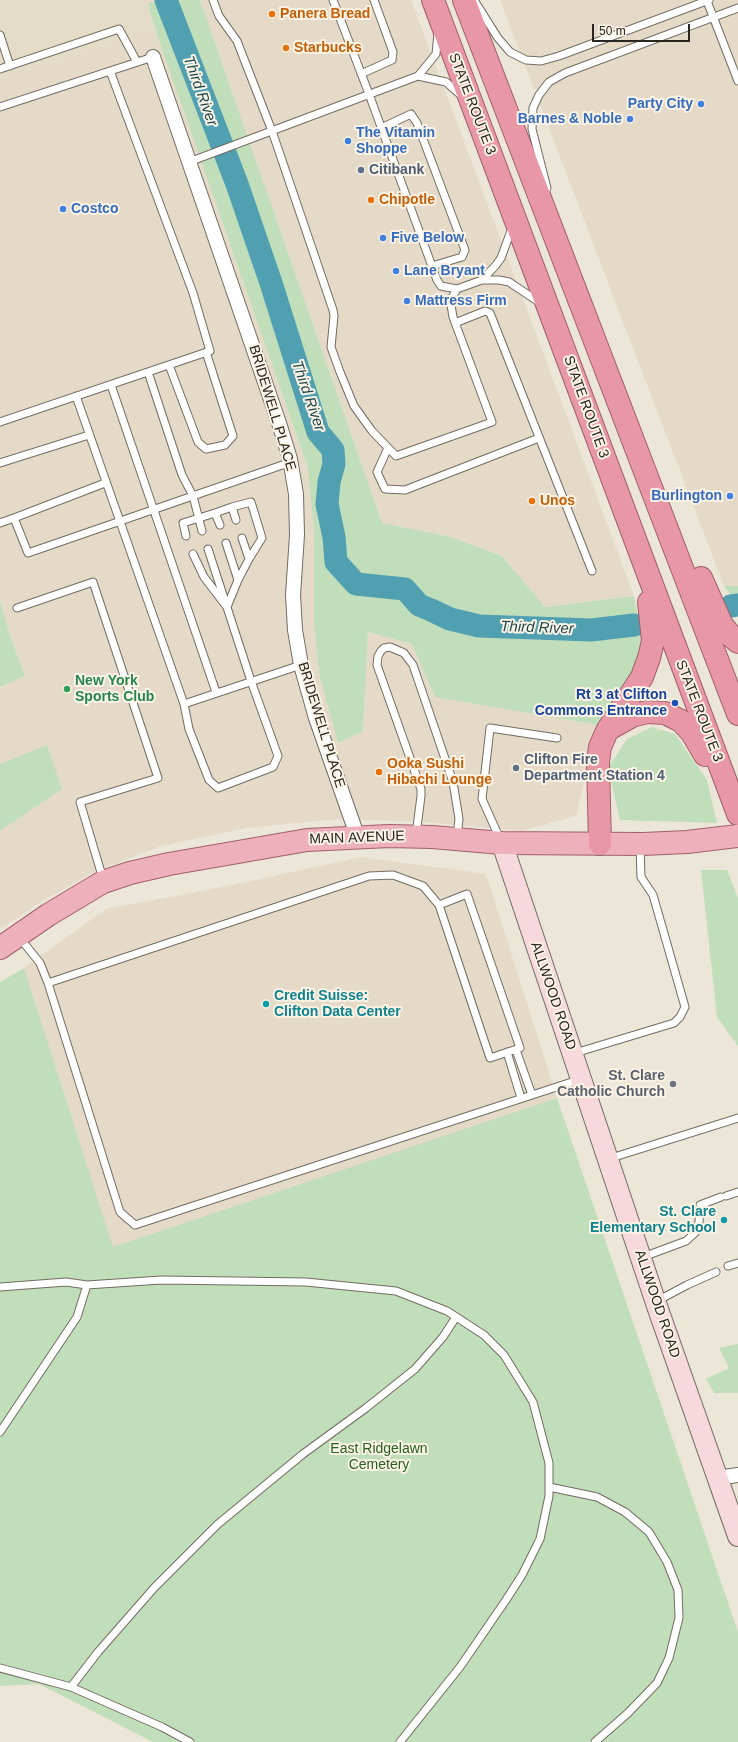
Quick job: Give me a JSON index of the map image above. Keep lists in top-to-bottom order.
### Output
{
  "streets": {
    "highway": ["STATE ROUTE 3"],
    "main road": ["MAIN AVENUE", "ALLWOOD ROAD"],
    "street": ["BRIDEWELL PLACE"]
  },
  "crossings": [
    ["BRIDEWELL PLACE", "MAIN AVENUE"],
    ["MAIN AVENUE", "ALLWOOD ROAD"]
  ],
  "water": ["Third River"],
  "parks": ["East Ridgelawn Cemetery"],
  "places": [
    "Panera Bread",
    "Starbucks",
    "Party City",
    "Barnes & Noble",
    "The Vitamin Shoppe",
    "Citibank",
    "Chipotle",
    "Costco",
    "Five Below",
    "Lane Bryant",
    "Mattress Firm",
    "Burlington",
    "Unos",
    "New York Sports Club",
    "Rt 3 at Clifton Commons Entrance",
    "Clifton Fire Department Station 4",
    "Ooka Sushi Hibachi Lounge",
    "Credit Suisse: Clifton Data Center",
    "St. Clare Catholic Church",
    "St. Clare Elementary School"
  ],
  "scale_bar": "50 m"
}
